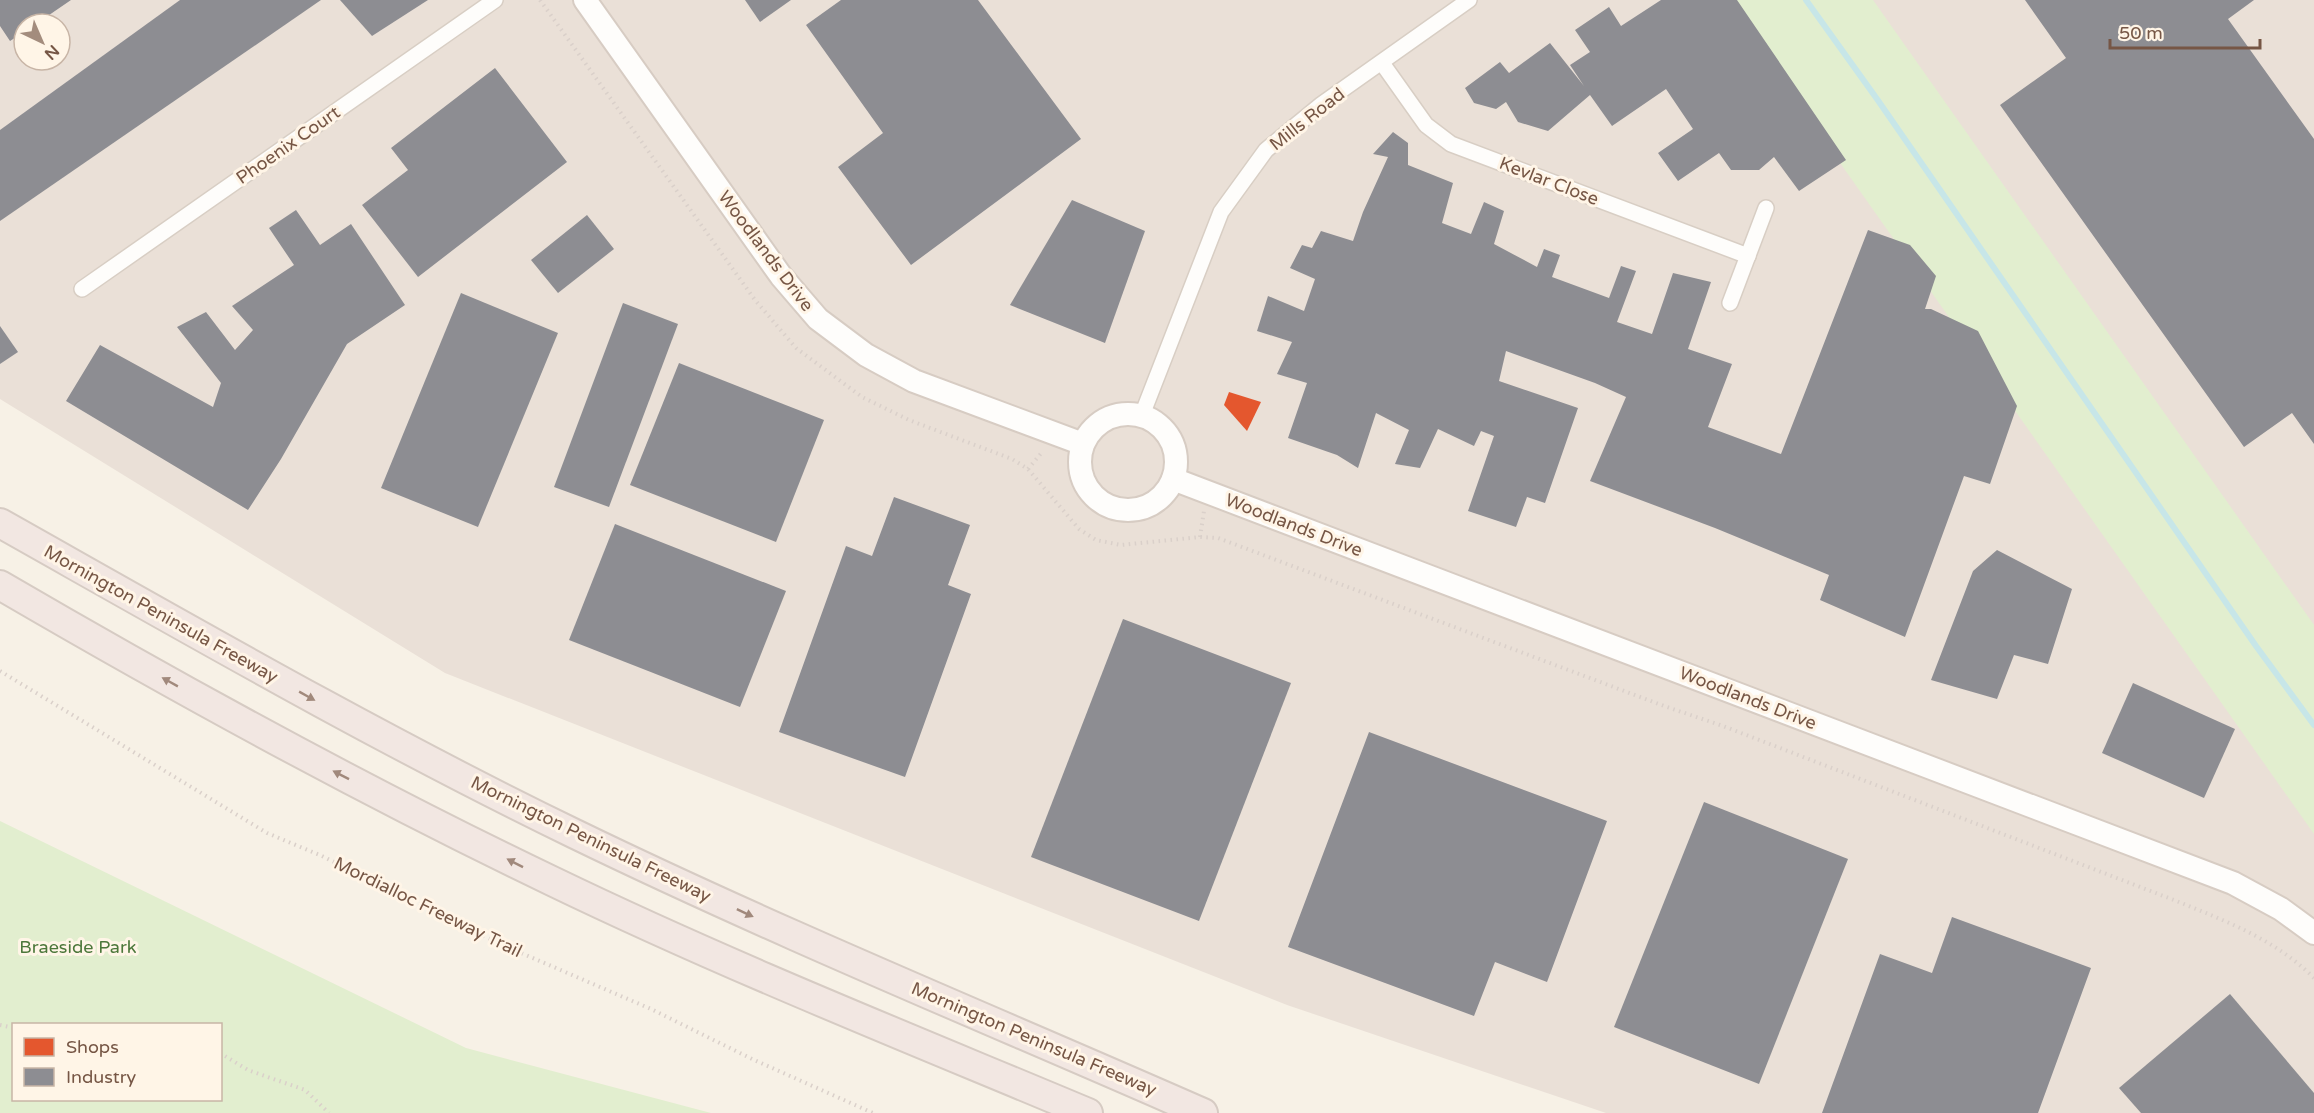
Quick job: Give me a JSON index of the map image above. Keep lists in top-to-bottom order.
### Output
{
  "streets": {
    "highway": ["Mornington Peninsula Freeway"],
    "street": [
      "Mills Road",
      "Phoenix Court",
      "Kevlar Close",
      "Woodlands Drive"
    ],
    "path": ["Mordialloc Freeway Trail"]
  },
  "crossings": [
    ["Mills Road", "Kevlar Close"],
    ["Mills Road", "Woodlands Drive"]
  ],
  "parks": ["Braeside Park"],
  "legend": ["Shops", "Industry"],
  "scale_bar": "50 m",
  "north": "bottom right"
}
